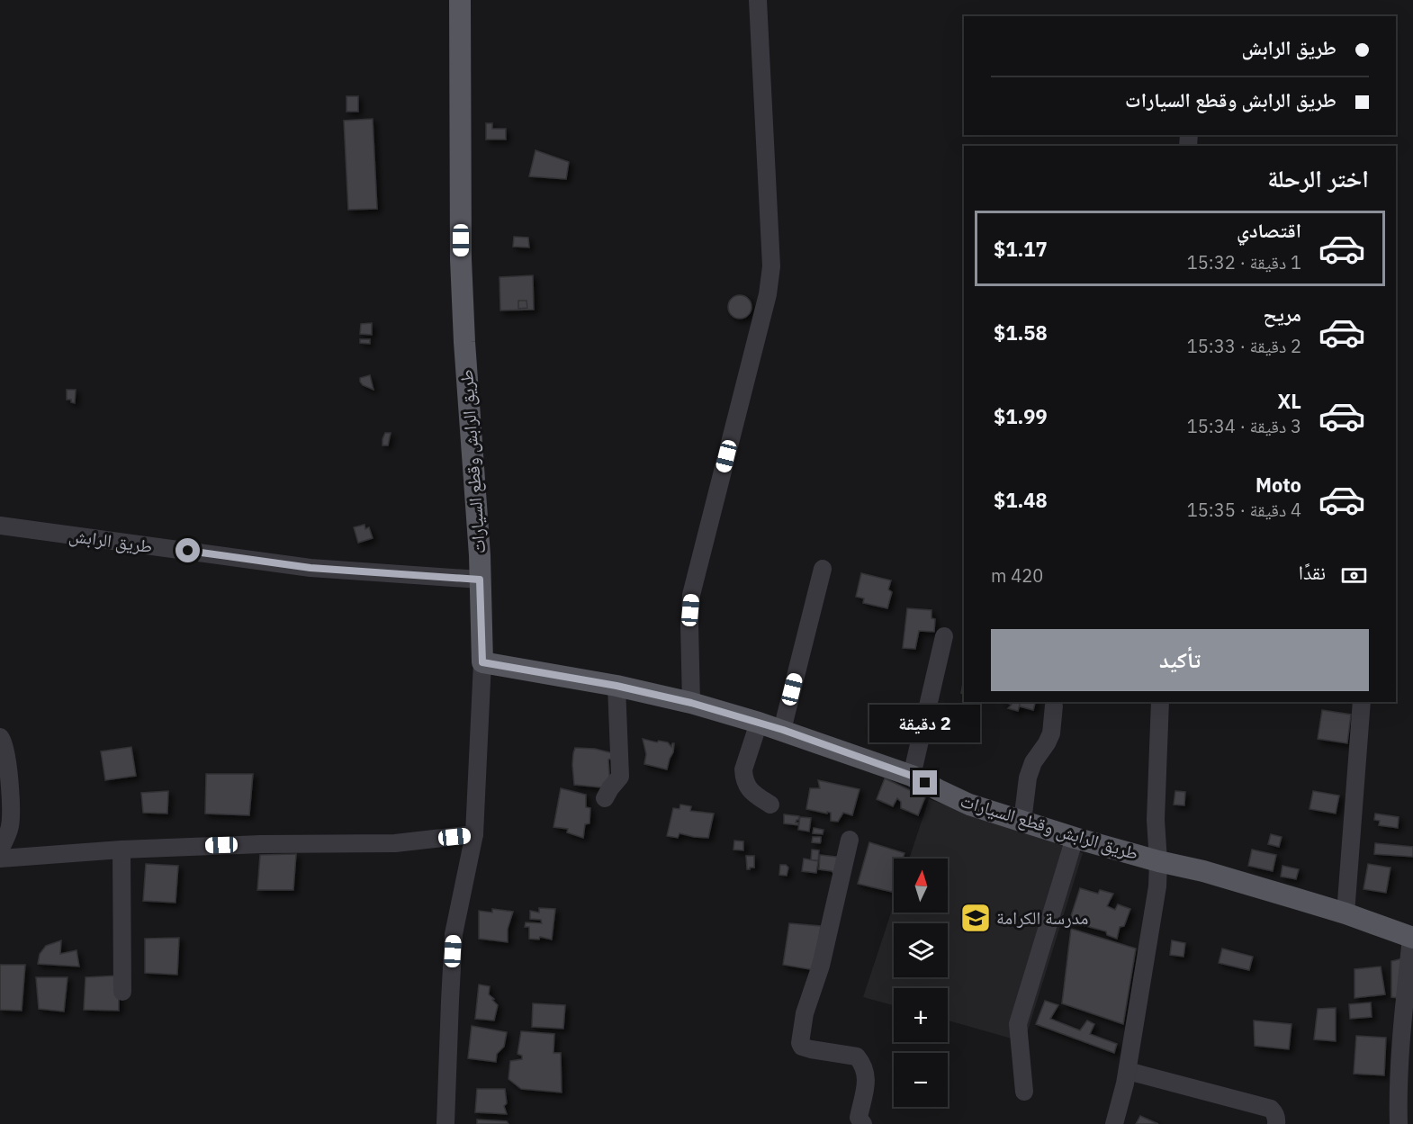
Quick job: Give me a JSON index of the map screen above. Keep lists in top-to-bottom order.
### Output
{
  "streets": {
    "main road": ["طريق الرابش وقطع السيارات"],
    "street": ["طريق الرابش"]
  },
  "crossings": [
    ["طريق الرابش وقطع السيارات", "طريق الرابش"]
  ],
  "places": {
    "school or university": ["مدرسة الكرامة"]
  },
  "north": "top",
  "page": {
    "banner": ["طريق الرابش", "طريق الرابش وقطع السيارات"],
    "heading": "اختر الرحلة",
    "list": [
      {
        "name": "اقتصادي",
        "note": "1 دقيقة · 15:32",
        "value": "$1.17"
      },
      {
        "name": "مريح",
        "note": "2 دقيقة · 15:33",
        "value": "$1.58"
      },
      {
        "name": "XL",
        "note": "3 دقيقة · 15:34",
        "value": "$1.99"
      },
      {
        "name": "Moto",
        "note": "4 دقيقة · 15:35",
        "value": "$1.48"
      }
    ],
    "pay": ["نقدًا", "420 m"],
    "buttons": "تأكيد",
    "bubble": "2 دقيقة",
    "map_buttons": ["+", "−"]
  }
}
